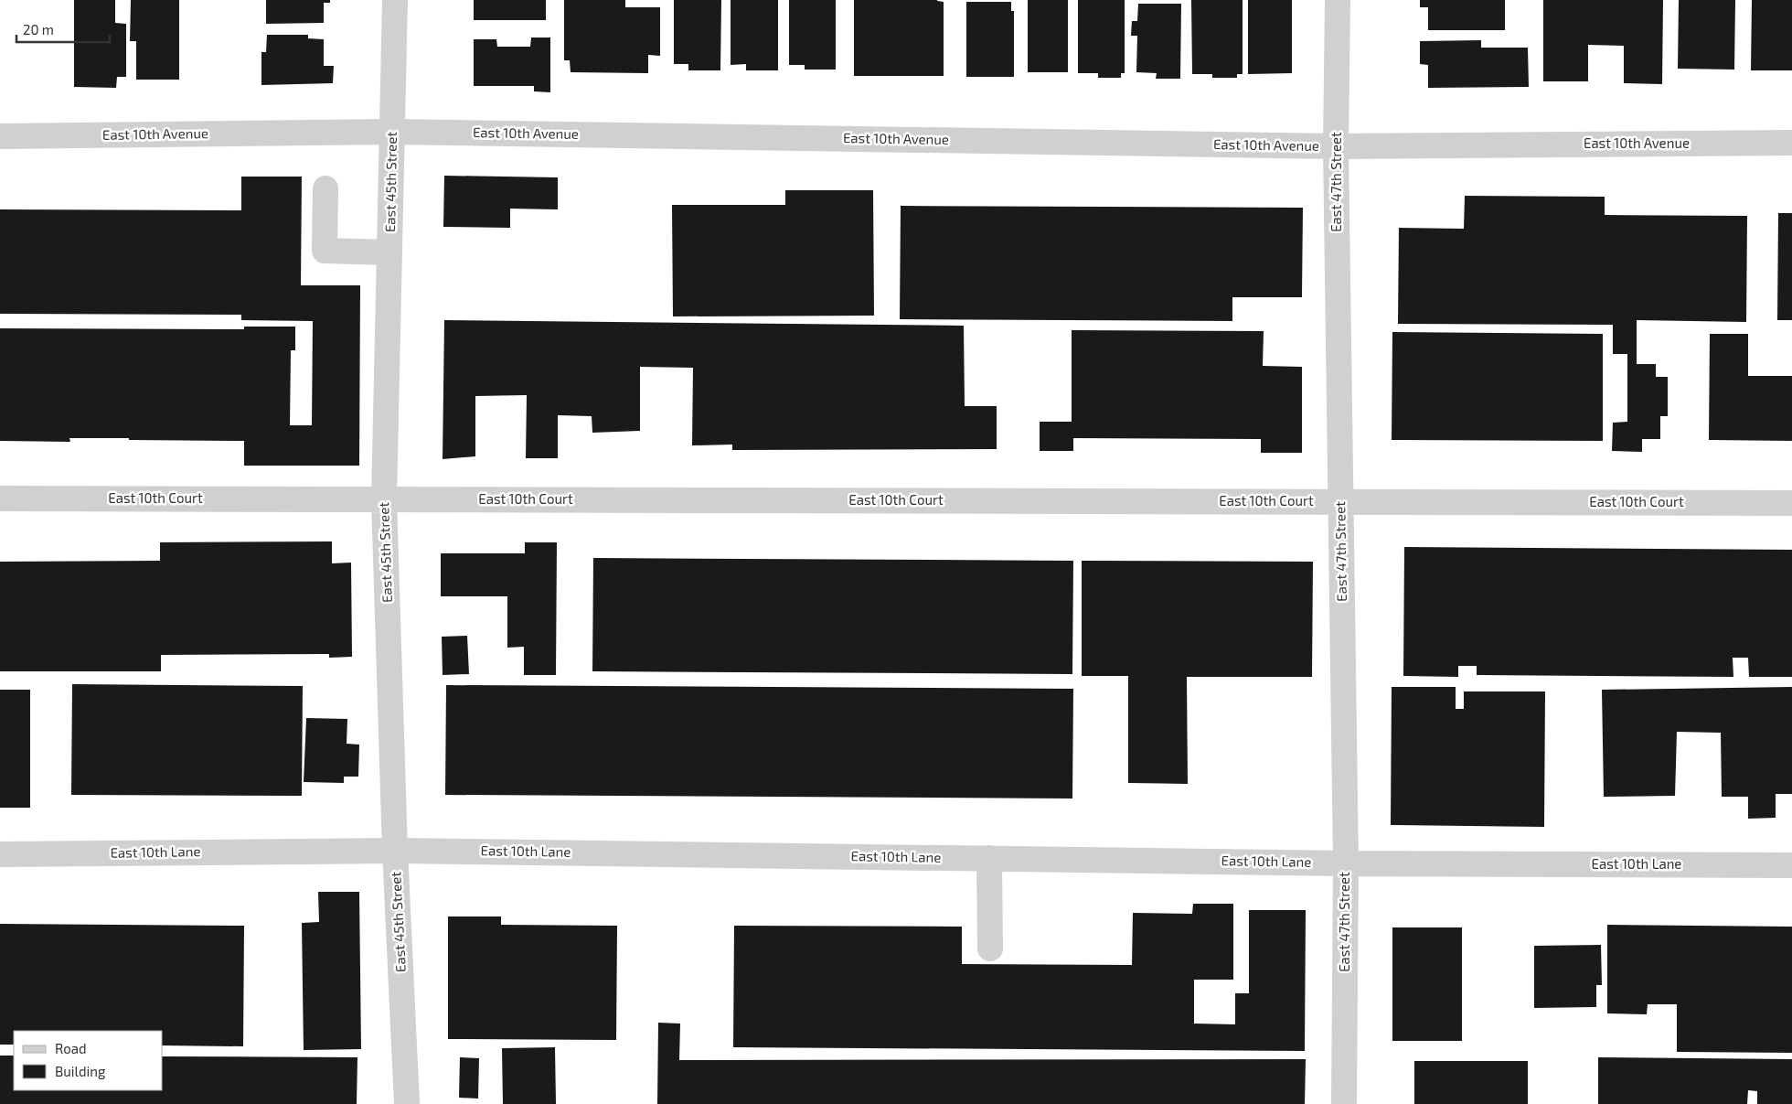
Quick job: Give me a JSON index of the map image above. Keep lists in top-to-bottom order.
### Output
{
  "streets": {
    "street": [
      "East 10th Avenue",
      "East 45th Street",
      "East 47th Street",
      "East 10th Court",
      "East 10th Lane"
    ]
  },
  "crossings": [
    ["East 10th Avenue", "East 45th Street"],
    ["East 10th Avenue", "East 47th Street"],
    ["East 45th Street", "East 10th Court"],
    ["East 45th Street", "East 10th Lane"],
    ["East 47th Street", "East 10th Court"],
    ["East 47th Street", "East 10th Lane"]
  ],
  "legend": ["Road", "Building"],
  "scale_bar": "20 m"
}
